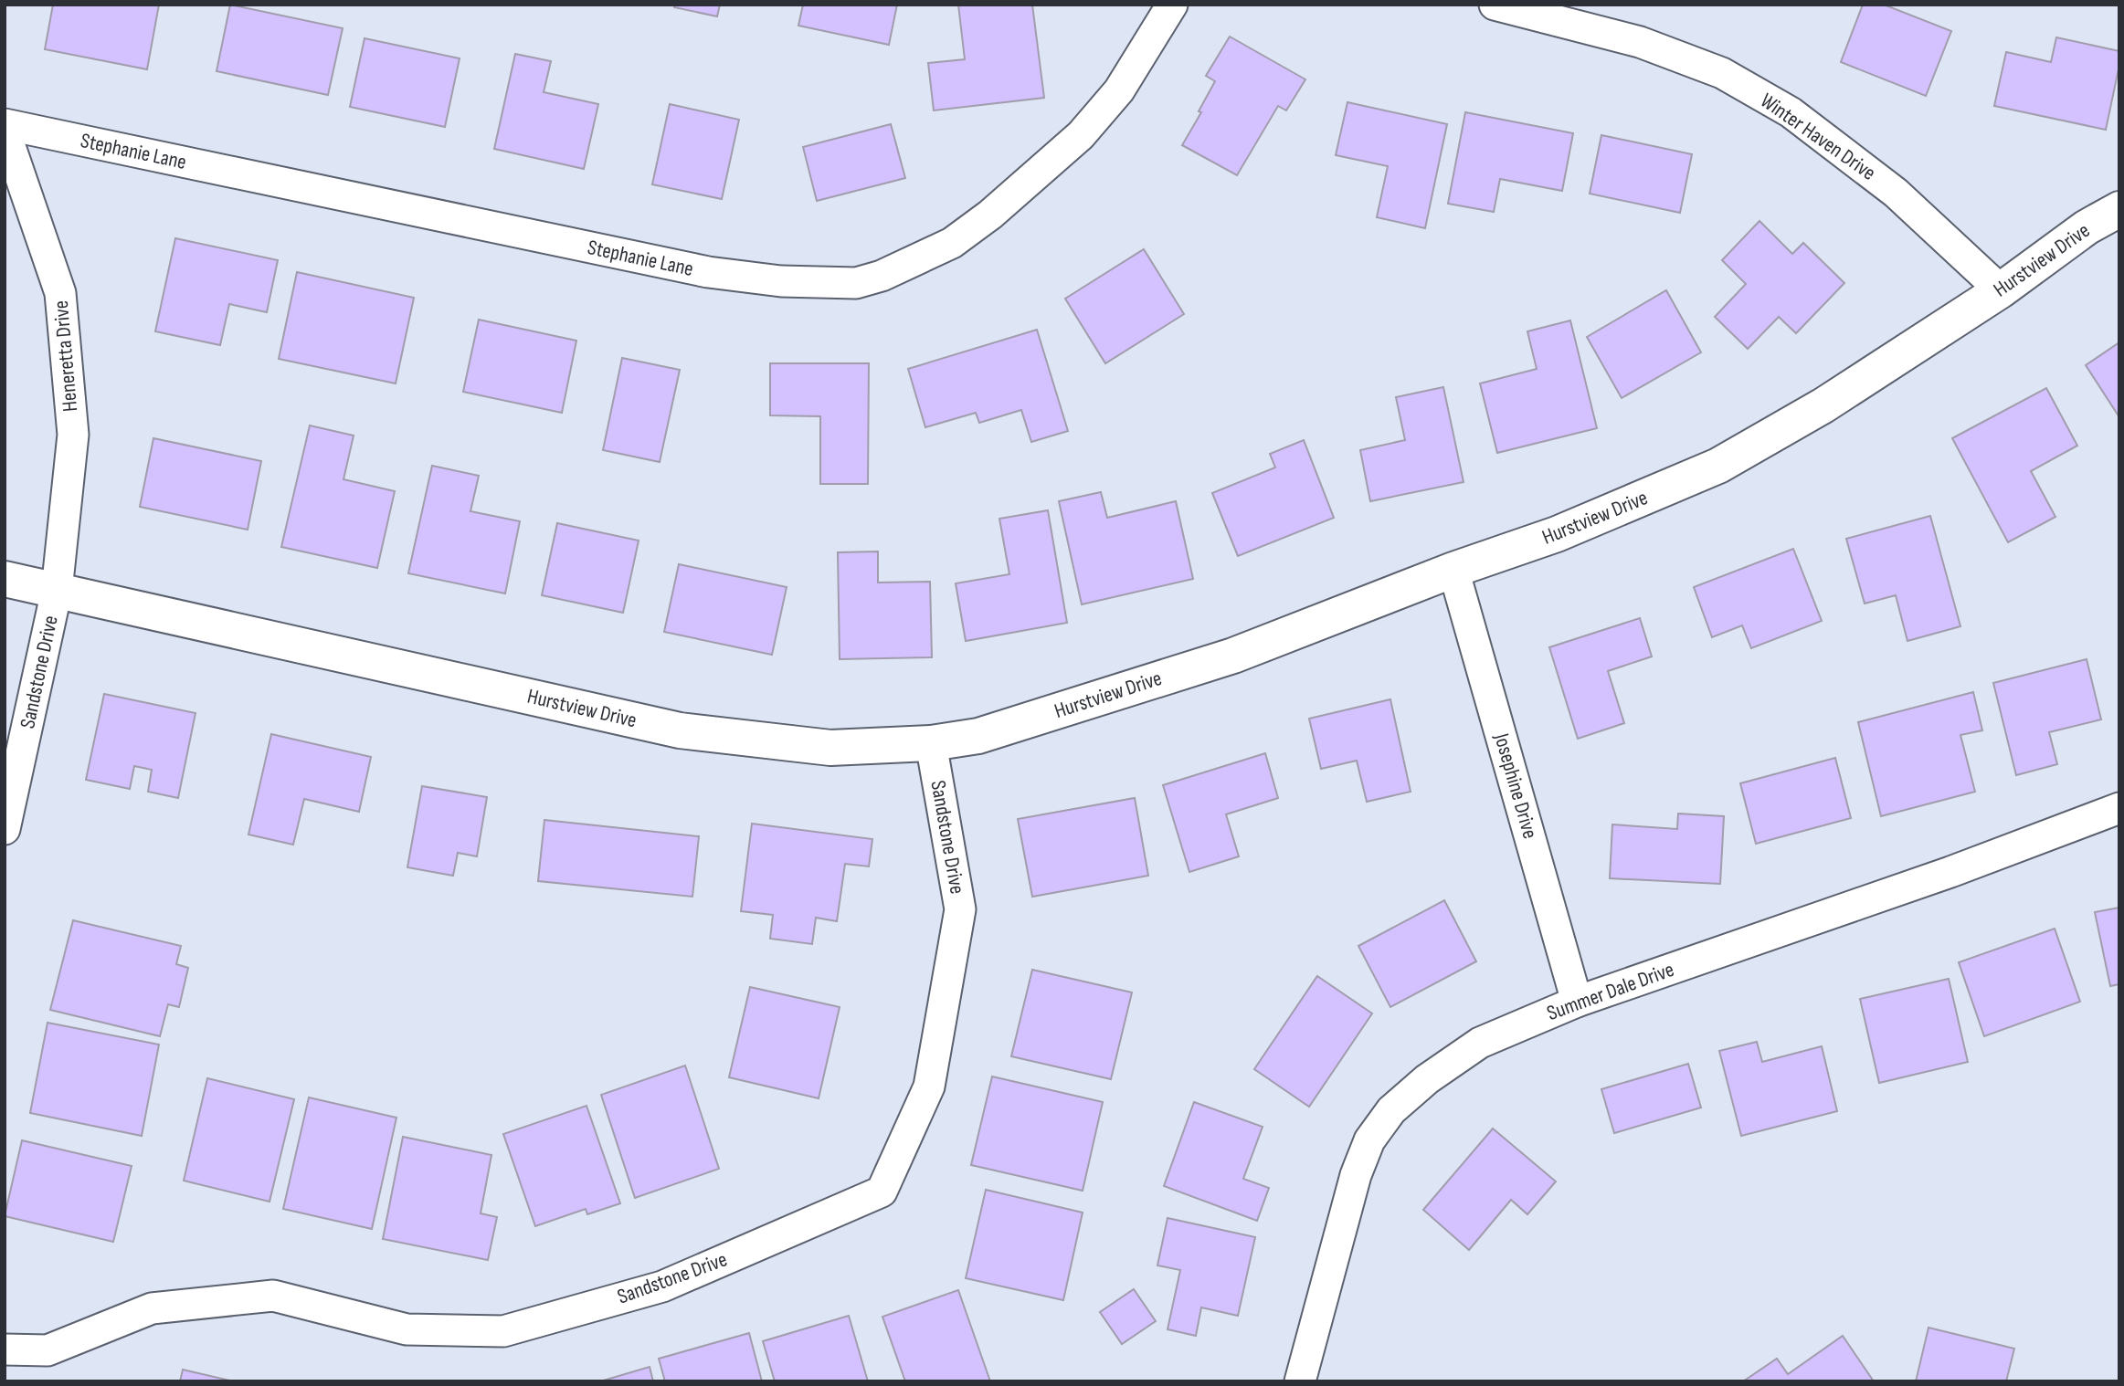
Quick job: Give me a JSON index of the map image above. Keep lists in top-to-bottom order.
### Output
{
  "streets": {
    "street": [
      "Winter Haven Drive",
      "Stephanie Lane",
      "Hurstview Drive",
      "Heneretta Drive",
      "Sandstone Drive",
      "Josephine Drive",
      "Summer Dale Drive"
    ]
  },
  "crossings": [
    ["Winter Haven Drive", "Hurstview Drive"],
    ["Hurstview Drive", "Heneretta Drive"],
    ["Hurstview Drive", "Sandstone Drive"],
    ["Hurstview Drive", "Josephine Drive"],
    ["Heneretta Drive", "Sandstone Drive"],
    ["Josephine Drive", "Summer Dale Drive"]
  ]
}
